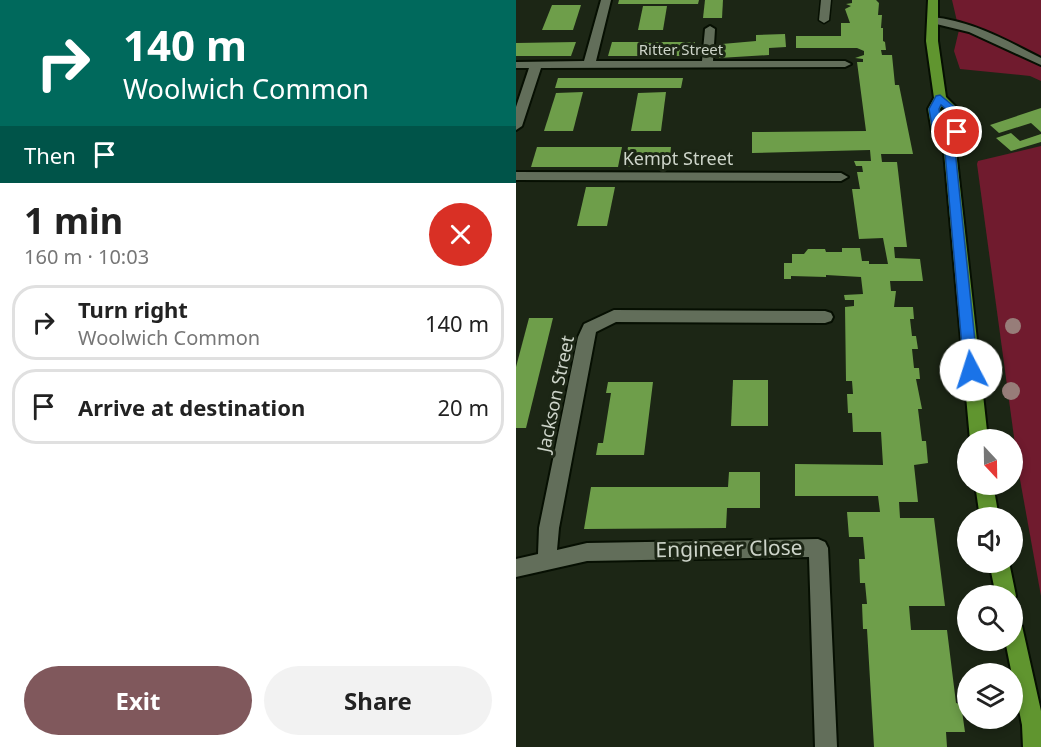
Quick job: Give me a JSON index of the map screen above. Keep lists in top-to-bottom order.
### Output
{
  "streets": {
    "street": [
      "Ritter Street",
      "Kempt Street",
      "Jackson Street",
      "Engineer Close"
    ]
  },
  "crossings": [
    ["Jackson Street", "Engineer Close"]
  ],
  "north": "bottom",
  "page": {
    "turn": ["140 m", "Woolwich Common"],
    "then": "Then",
    "heading": ["1 min", "160 m · 10:03"],
    "list": [
      {
        "name": "Turn right",
        "note": "Woolwich Common",
        "value": "140 m"
      },
      {
        "name": "Arrive at destination",
        "value": "20 m"
      }
    ],
    "buttons": ["Exit", "Share"]
  }
}
